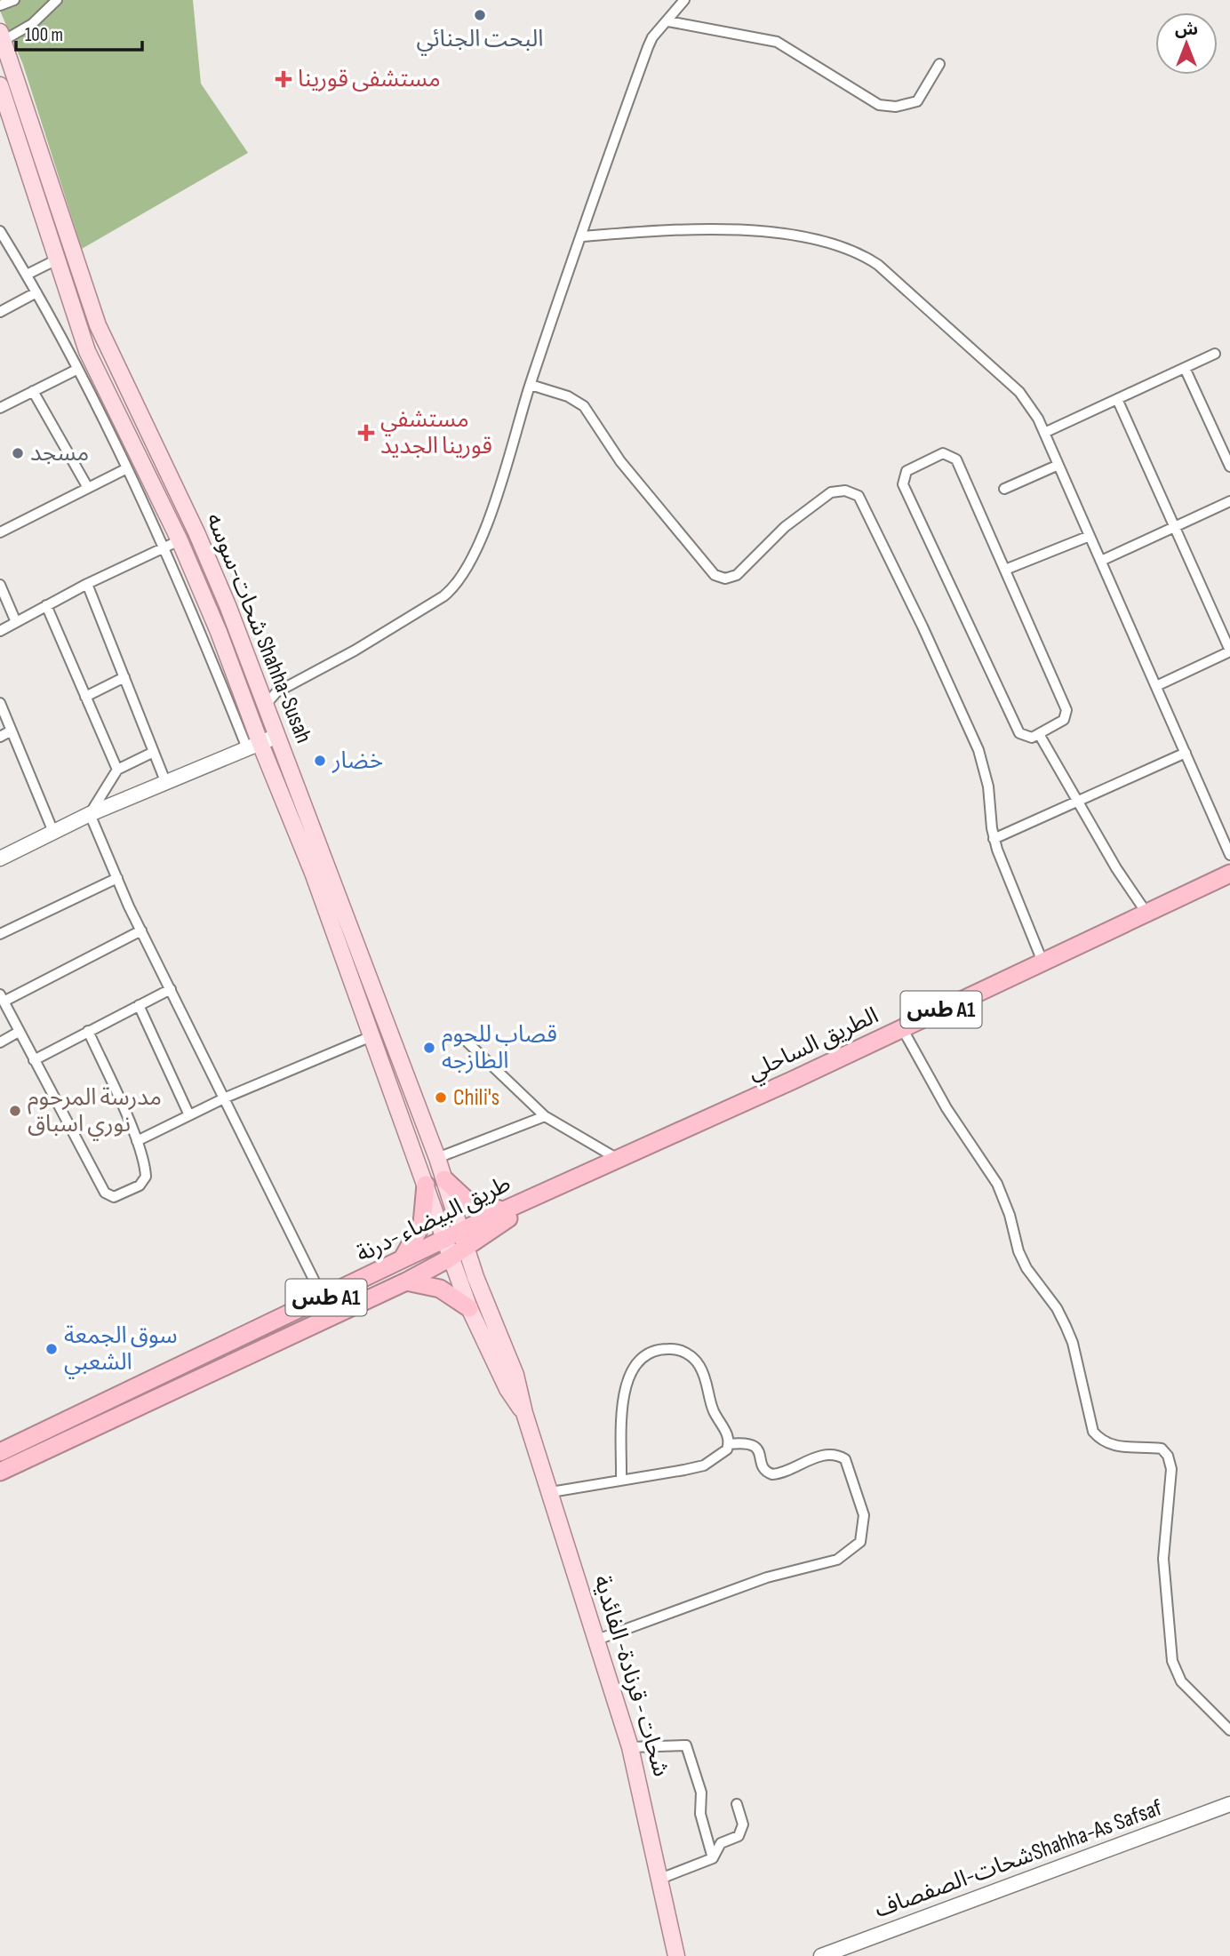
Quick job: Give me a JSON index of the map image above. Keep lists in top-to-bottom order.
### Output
{
  "streets": {
    "highway": ["طس A1", "الطريق الساحلي", "طريق البيضاء -درنة"],
    "main road": ["شحات-سوسه Shahha-Susah", "شحات - قرنادة- الفائدية", "شحات-الصفصافShahha-As Safsaf"]
  },
  "crossings": [
    ["شحات-سوسه Shahha-Susah", "طريق البيضاء -درنة"],
    ["شحات-سوسه Shahha-Susah", "شحات - قرنادة- الفائدية"],
    ["الطريق الساحلي", "طريق البيضاء -درنة"]
  ],
  "places": {
    "other": [
      "البحت الجنائي",
      "مسجد",
      "خضار",
      "قصاب للحوم الطازجه",
      "Chili's",
      "مدرسة المرحوم نوري اسباق",
      "سوق الجمعة الشعبي"
    ],
    "health": ["مستشفى قورينا", "مستشفي قورينا الجديد"]
  },
  "scale_bar": "100 m",
  "north": "top"
}
